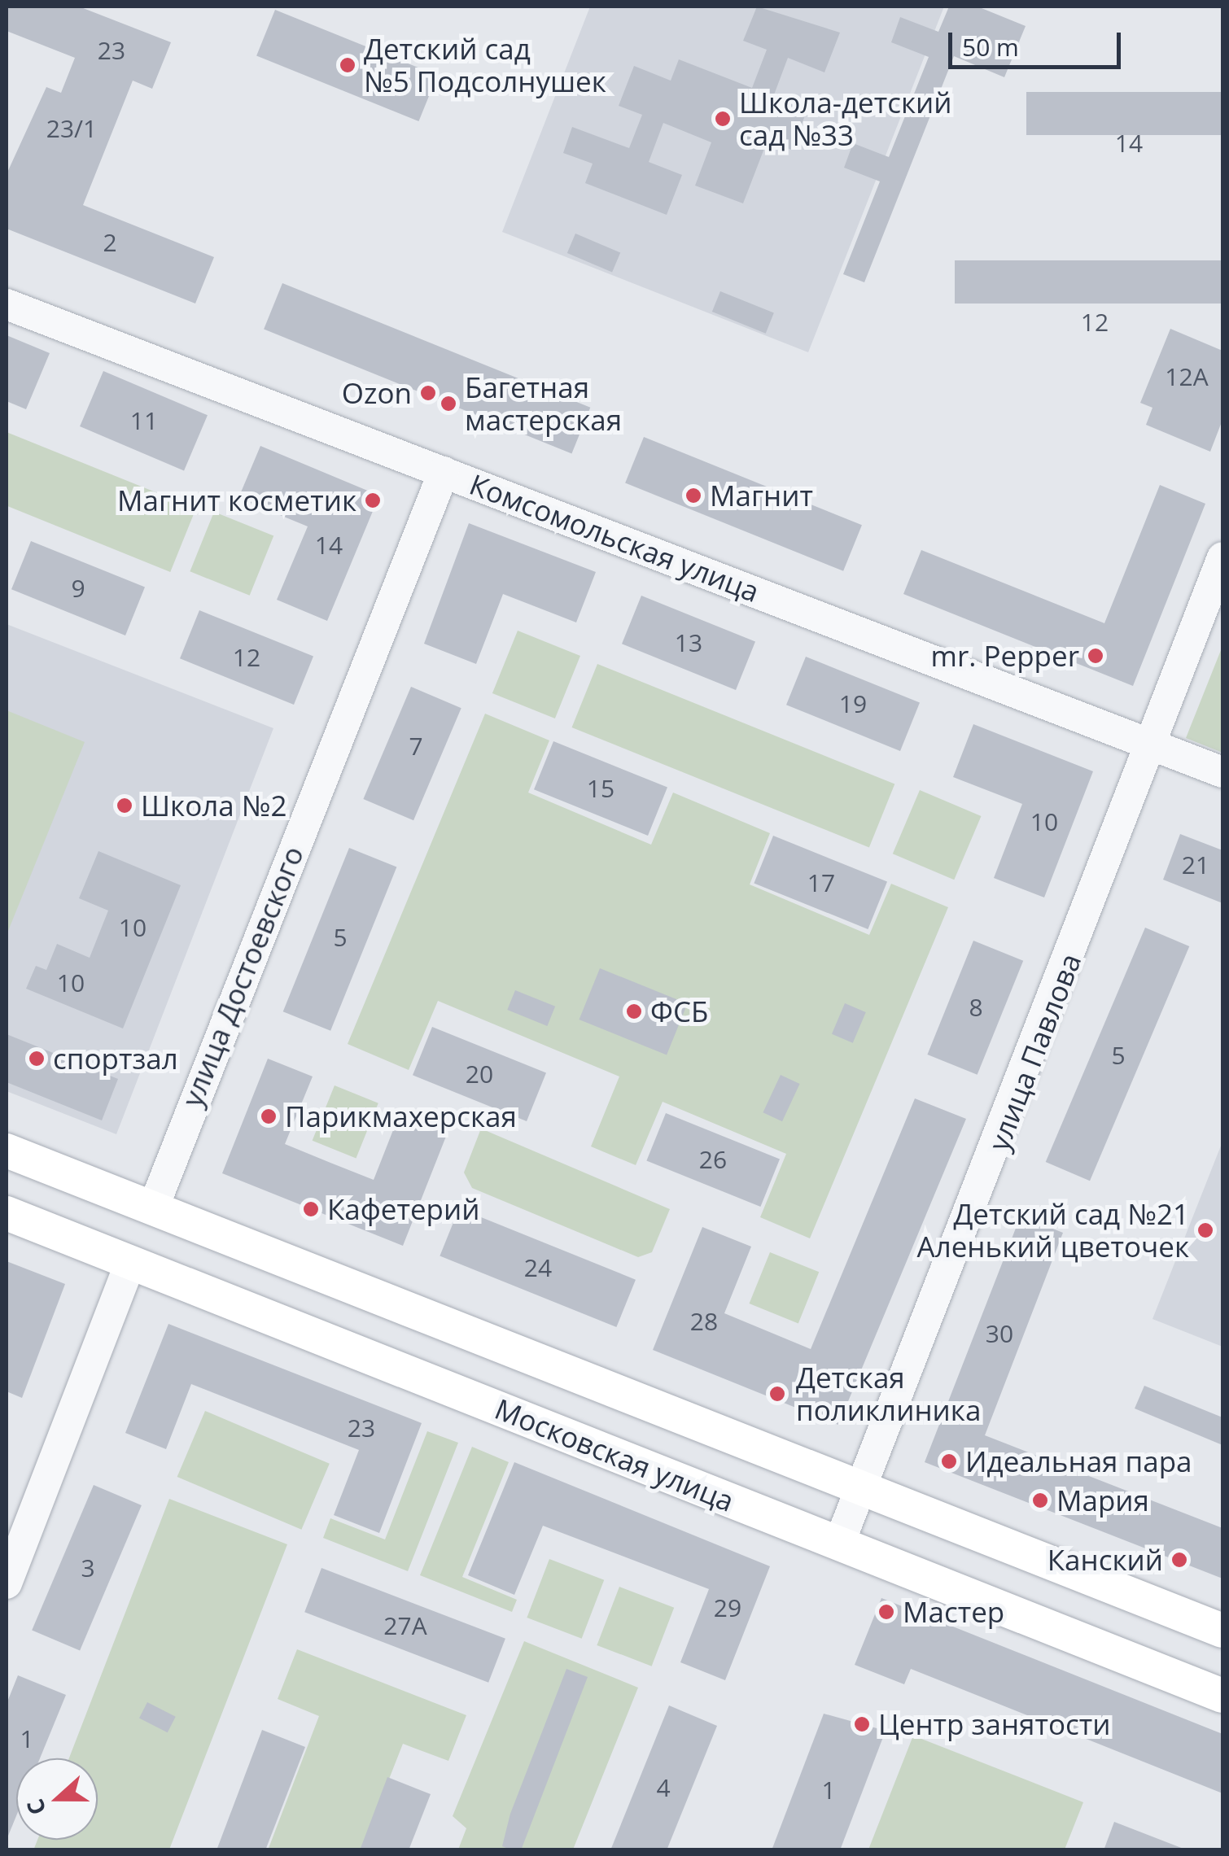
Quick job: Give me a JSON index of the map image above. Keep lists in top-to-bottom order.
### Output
{
  "streets": {
    "main road": ["Московская улица"],
    "street": ["Комсомольская улица", "улица Достоевского", "улица Павлова"]
  },
  "crossings": [
    ["Комсомольская улица", "улица Достоевского"],
    ["Комсомольская улица", "улица Павлова"],
    ["улица Достоевского", "Московская улица"],
    ["улица Павлова", "Московская улица"]
  ],
  "places": [
    "Детский сад №5 Подсолнушек",
    "Школа-детский сад №33",
    "Ozon",
    "Багетная мастерская",
    "Магнит",
    "Магнит косметик",
    "mr. Pepper",
    "Школа №2",
    "ФСБ",
    "спортзал",
    "Парикмахерская",
    "Кафетерий",
    "Детский сад №21 Аленький цветочек",
    "Детская поликлиника",
    "Идеальная пара",
    "Мария",
    "Канский",
    "Мастер",
    "Центр занятости"
  ],
  "house_numbers": [
    "23",
    "23/1",
    "14",
    "2",
    "12",
    "12А",
    "11",
    "14",
    "9",
    "13",
    "12",
    "19",
    "7",
    "15",
    "10",
    "21",
    "17",
    "10",
    "5",
    "10",
    "8",
    "5",
    "20",
    "26",
    "24",
    "28",
    "30",
    "23",
    "3",
    "29",
    "27А",
    "1",
    "4",
    "1"
  ],
  "scale_bar": "50 m",
  "north": "left"
}
